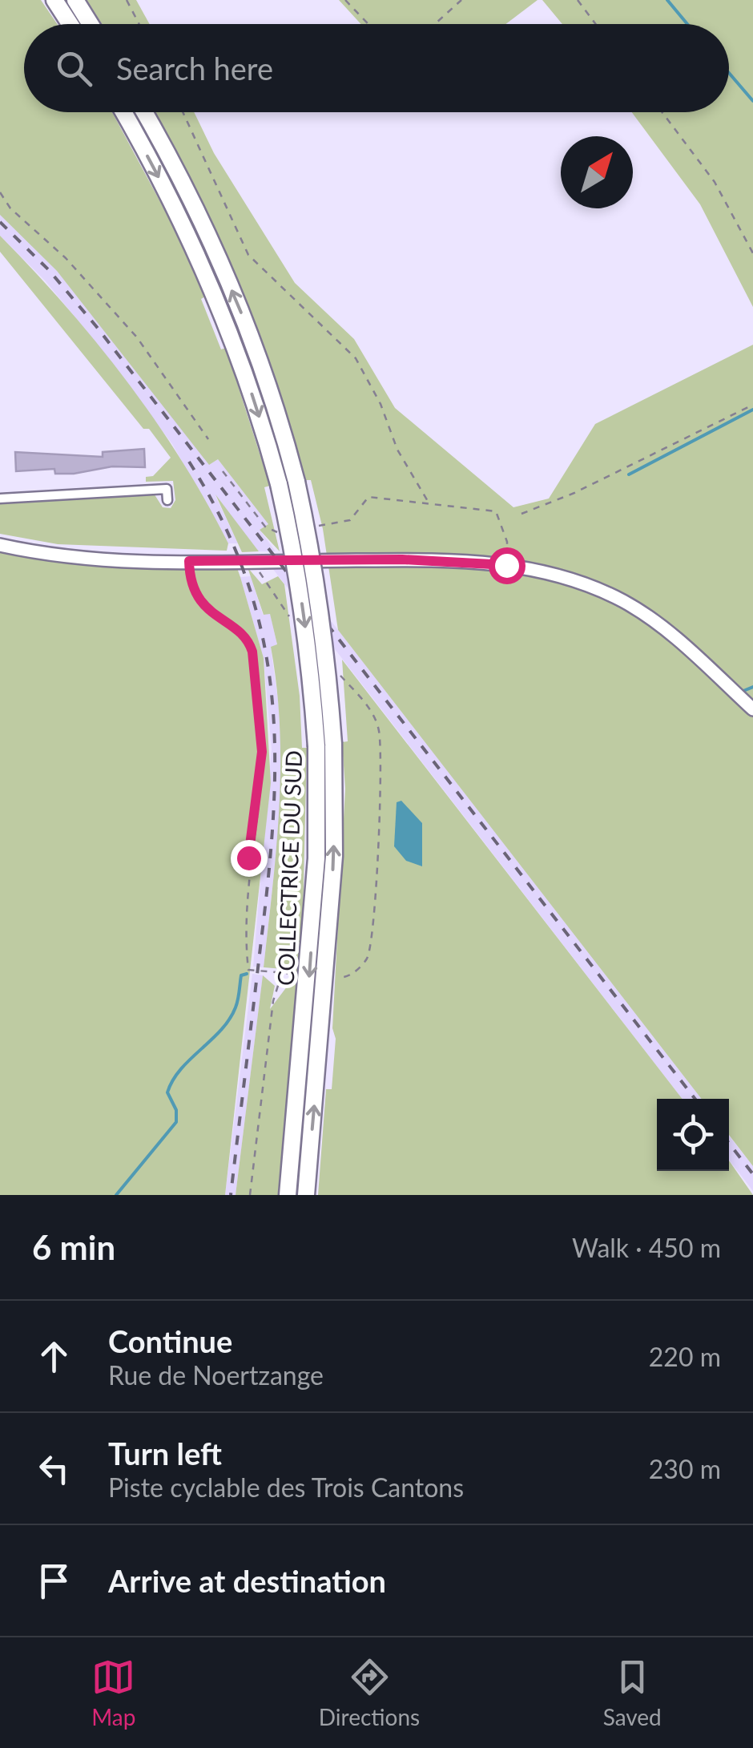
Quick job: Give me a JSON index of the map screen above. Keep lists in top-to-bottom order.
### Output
{
  "streets": {
    "highway": ["COLLECTRICE DU SUD"]
  },
  "north": "top right",
  "page": {
    "search": "Search here",
    "heading": ["6 min", "Walk · 450 m"],
    "list": [
      ["Continue", "Rue de Noertzange", "220 m"],
      ["Turn left", "Piste cyclable des Trois Cantons", "230 m"],
      "Arrive at destination"
    ],
    "nav": ["Map", "Directions", "Saved"]
  }
}
